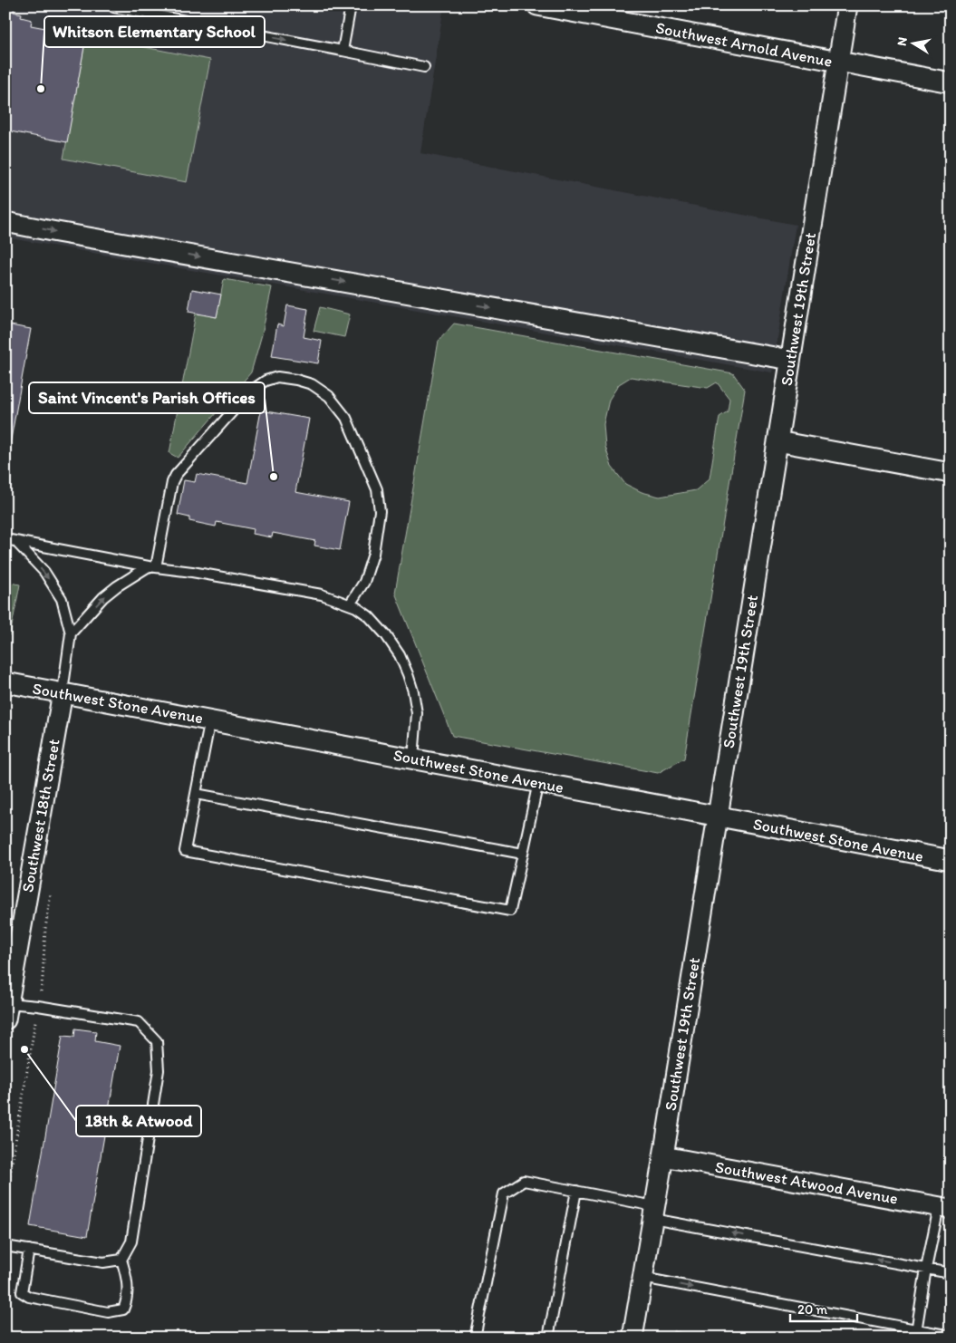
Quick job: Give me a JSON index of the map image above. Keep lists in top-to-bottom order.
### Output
{
  "streets": {
    "street": [
      "Southwest Arnold Avenue",
      "Southwest 19th Street",
      "Southwest Stone Avenue",
      "Southwest 18th Street",
      "Southwest Atwood Avenue"
    ]
  },
  "crossings": [
    ["Southwest Arnold Avenue", "Southwest 19th Street"],
    ["Southwest 19th Street", "Southwest Stone Avenue"],
    ["Southwest 19th Street", "Southwest Atwood Avenue"],
    ["Southwest Stone Avenue", "Southwest 18th Street"]
  ],
  "places": ["Whitson Elementary School", "Saint Vincent's Parish Offices", "18th & Atwood"],
  "scale_bar": "20 m",
  "north": "left"
}
